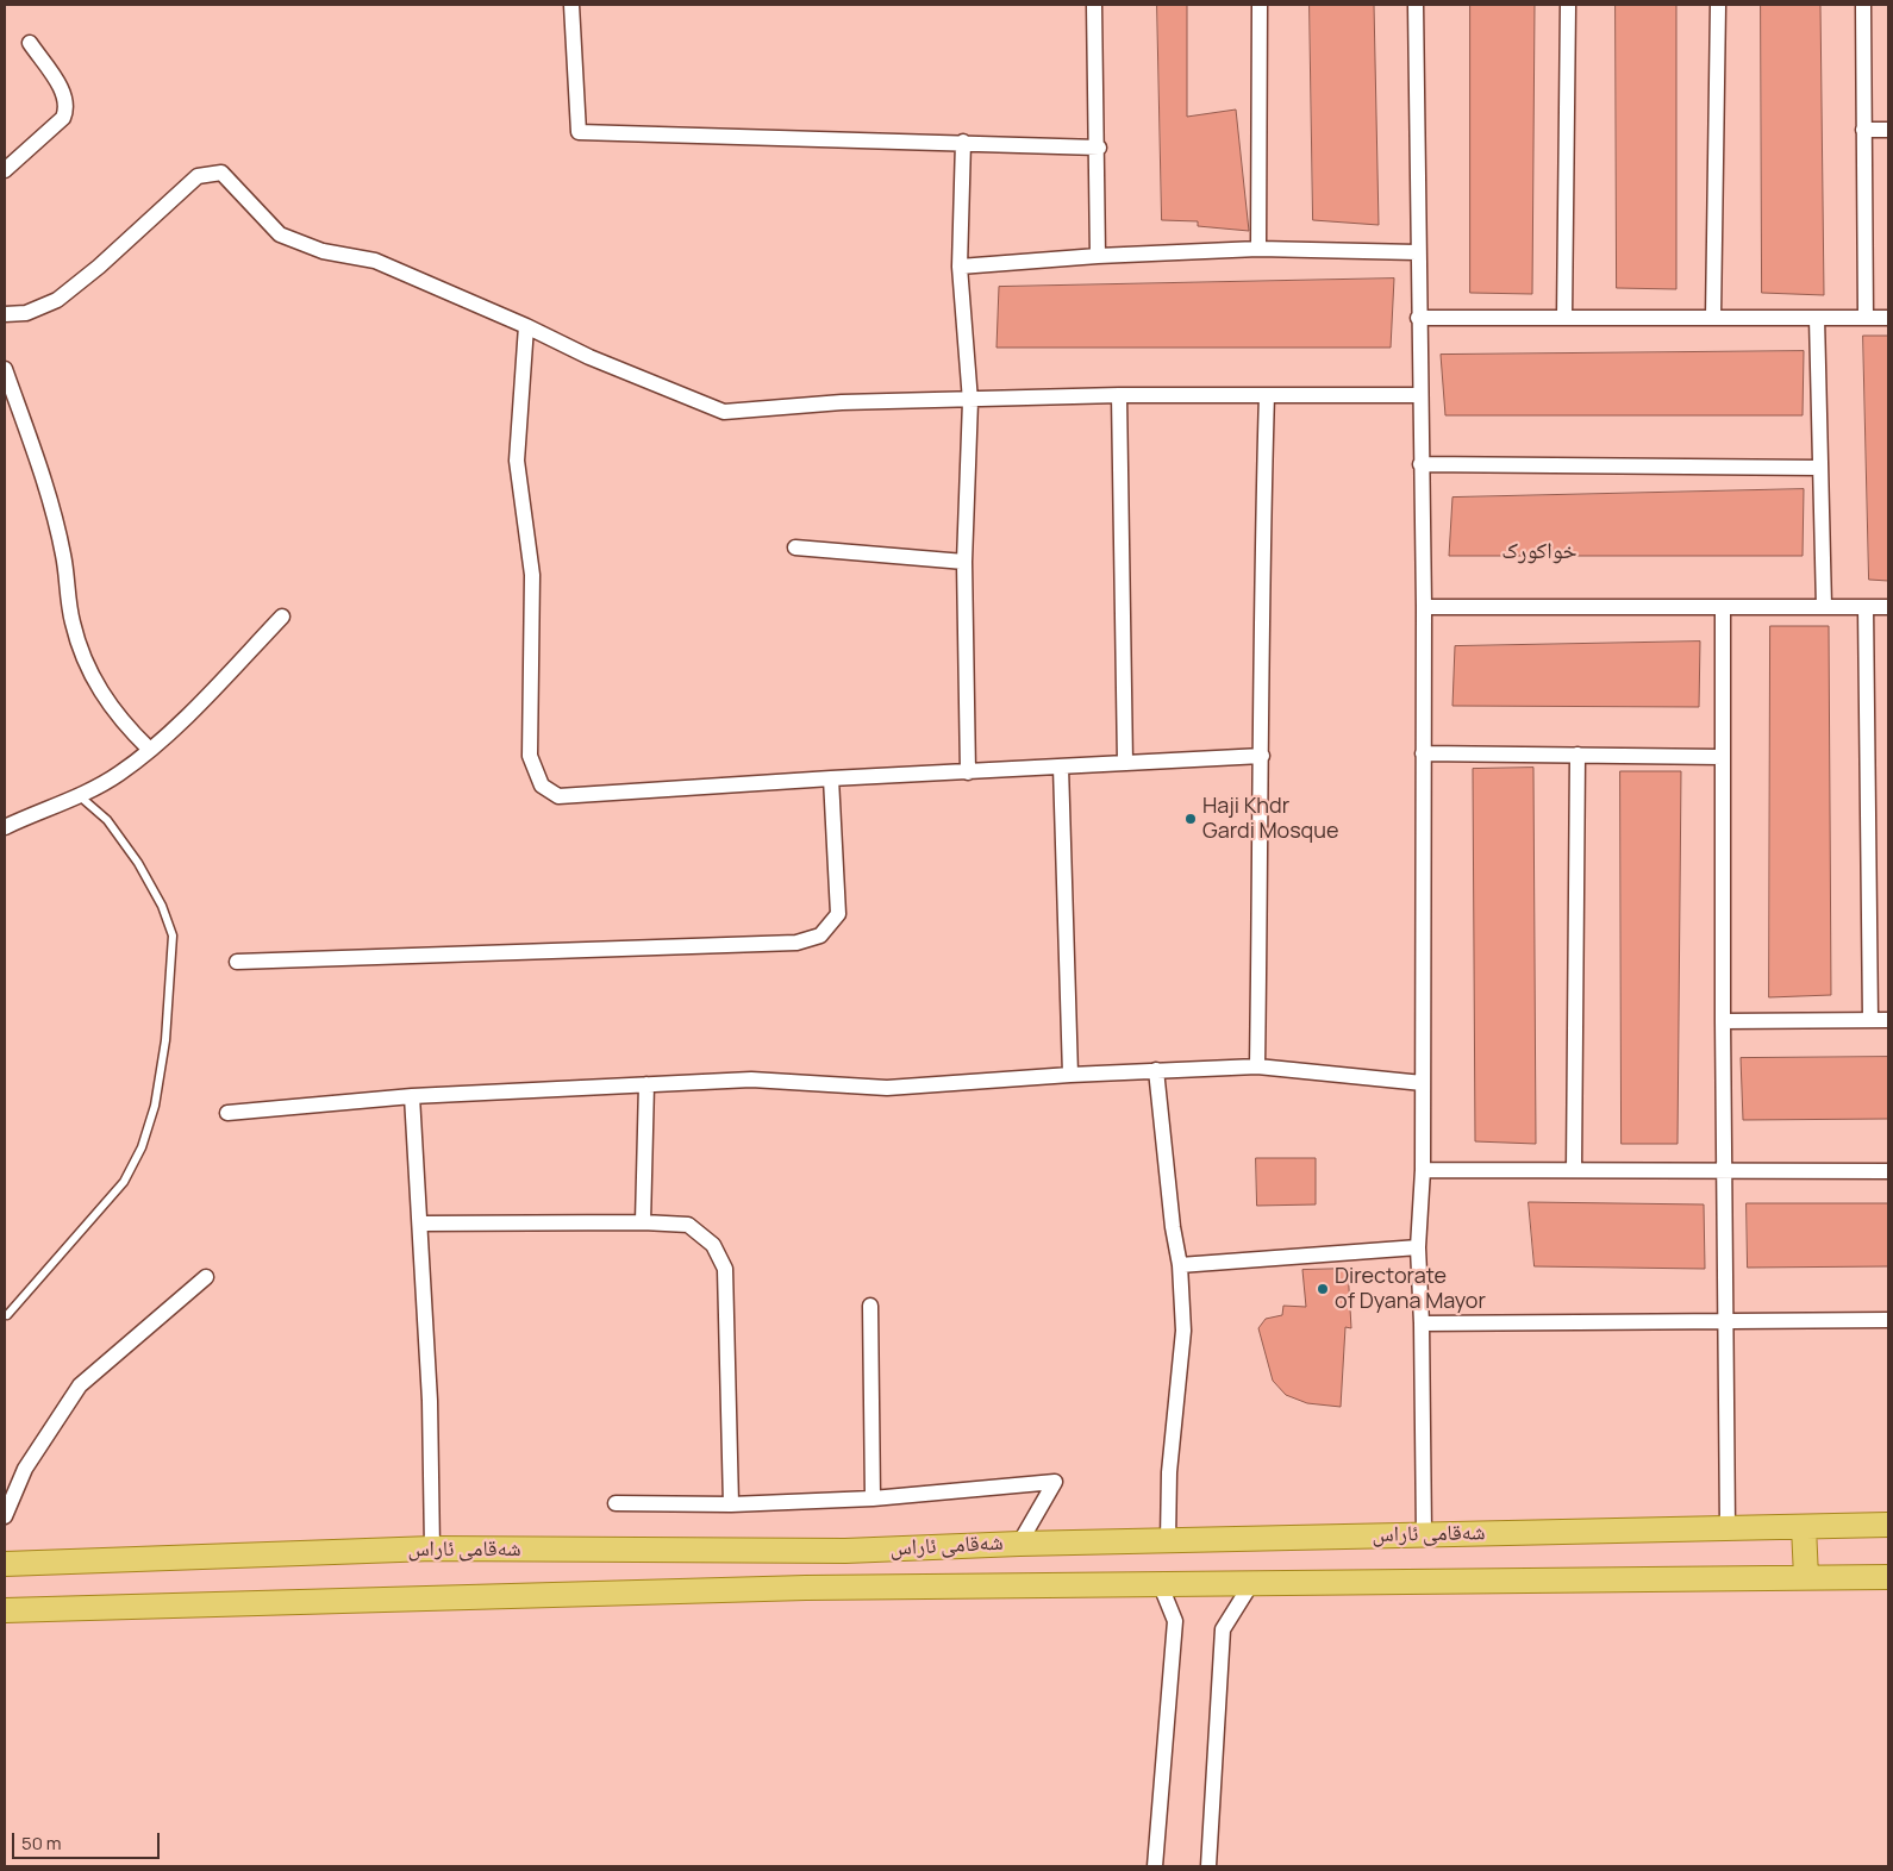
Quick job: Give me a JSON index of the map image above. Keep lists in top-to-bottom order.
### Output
{
  "streets": {
    "main road": ["شەقامی ئاراس"]
  },
  "districts": ["خواکورک"],
  "places": ["Haji Khdr Gardi Mosque", "Directorate of Dyana Mayor"],
  "scale_bar": "50 m"
}
